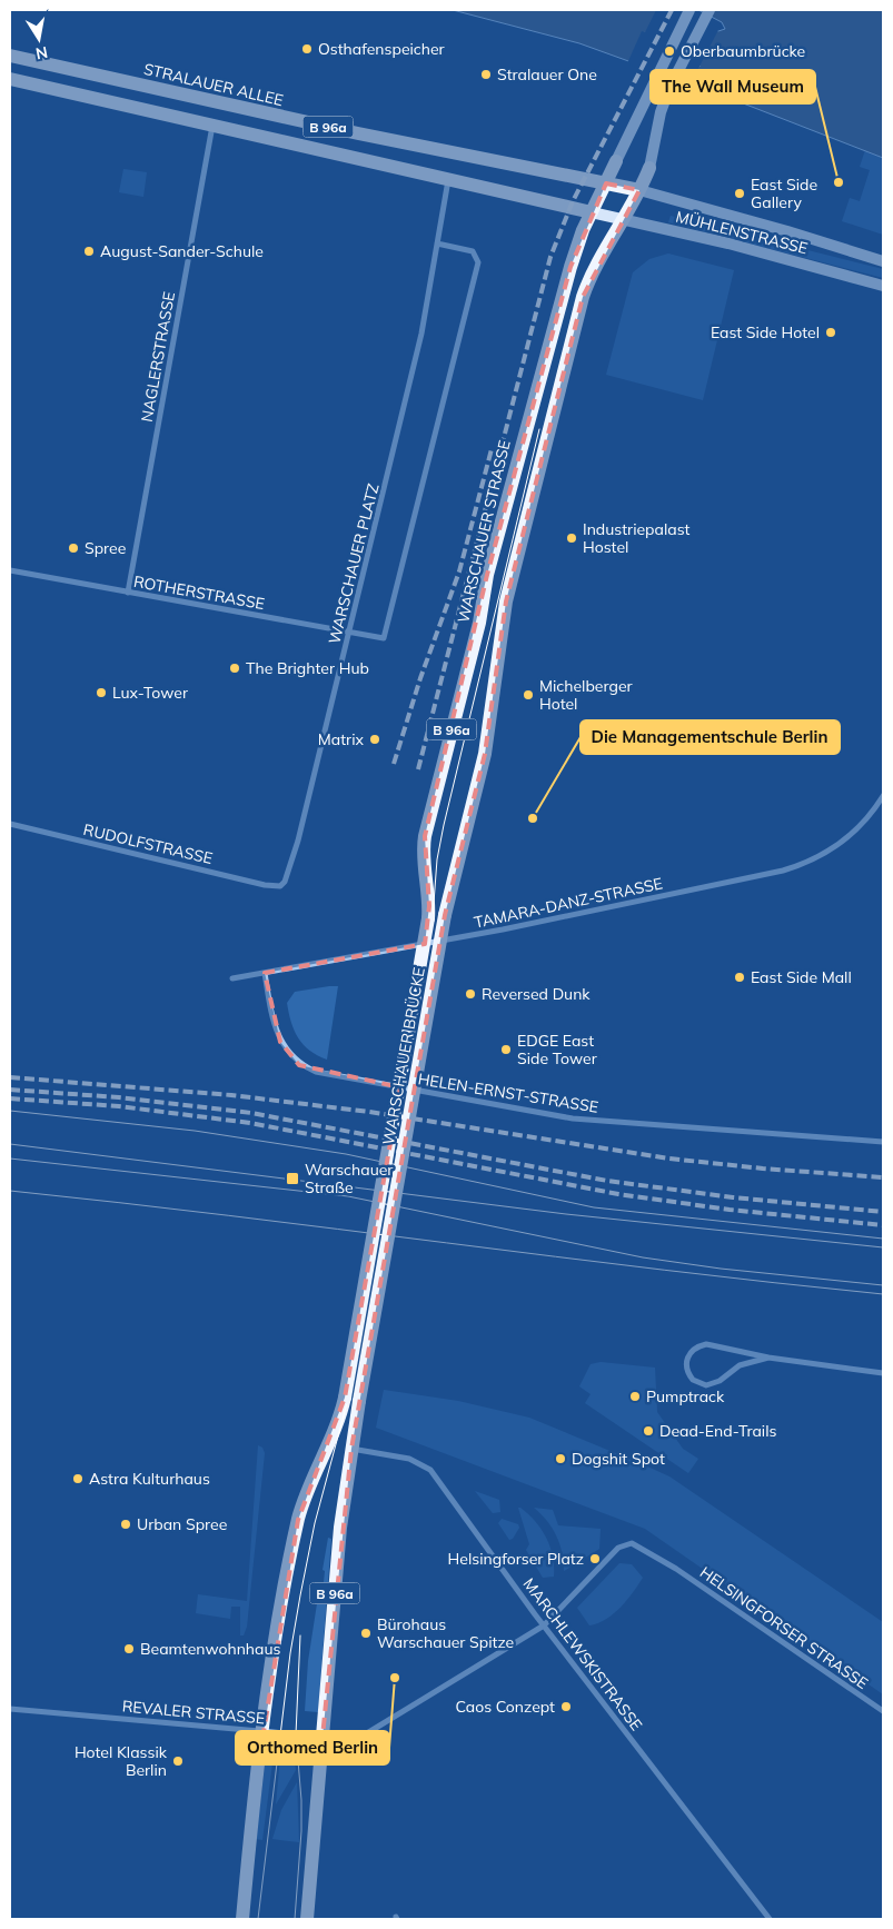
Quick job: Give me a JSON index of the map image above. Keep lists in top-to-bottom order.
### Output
{
  "streets": {
    "main road": [
      "STRALAUER ALLEE",
      "B 96a",
      "MÜHLENSTRASSE",
      "WARSCHAUER STRASSE",
      "WARSCHAUER BRÜCKE"
    ],
    "street": [
      "NAGLERSTRASSE",
      "WARSCHAUER PLATZ",
      "ROTHERSTRASSE",
      "RUDOLFSTRASSE",
      "TAMARA-DANZ-STRASSE",
      "HELEN-ERNST-STRASSE",
      "HELSINGFORSER STRASSE",
      "MARCHLEWSKISTRASSE",
      "REVALER STRASSE"
    ]
  },
  "crossings": [
    ["STRALAUER ALLEE", "B 96a"],
    ["STRALAUER ALLEE", "MÜHLENSTRASSE"],
    ["STRALAUER ALLEE", "WARSCHAUER STRASSE"],
    ["B 96a", "MÜHLENSTRASSE"],
    ["B 96a", "NAGLERSTRASSE"],
    ["B 96a", "WARSCHAUER STRASSE"],
    ["B 96a", "WARSCHAUER PLATZ"],
    ["B 96a", "WARSCHAUER BRÜCKE"],
    ["B 96a", "MARCHLEWSKISTRASSE"],
    ["B 96a", "REVALER STRASSE"],
    ["MÜHLENSTRASSE", "WARSCHAUER STRASSE"],
    ["MÜHLENSTRASSE", "WARSCHAUER BRÜCKE"],
    ["NAGLERSTRASSE", "ROTHERSTRASSE"],
    ["WARSCHAUER STRASSE", "WARSCHAUER BRÜCKE"],
    ["WARSCHAUER PLATZ", "ROTHERSTRASSE"],
    ["WARSCHAUER PLATZ", "RUDOLFSTRASSE"],
    ["TAMARA-DANZ-STRASSE", "HELEN-ERNST-STRASSE"],
    ["HELSINGFORSER STRASSE", "MARCHLEWSKISTRASSE"],
    ["HELSINGFORSER STRASSE", "REVALER STRASSE"],
    ["MARCHLEWSKISTRASSE", "REVALER STRASSE"]
  ],
  "places": {
    "other": [
      "Osthafenspeicher",
      "Oberbaumbrücke",
      "Stralauer One",
      "The Wall Museum",
      "East Side Gallery",
      "August-Sander-Schule",
      "East Side Hotel",
      "Industriepalast Hostel",
      "Spree",
      "The Brighter Hub",
      "Lux-Tower",
      "Michelberger Hotel",
      "Matrix",
      "Die Managementschule Berlin",
      "East Side Mall",
      "Reversed Dunk",
      "EDGE East Side Tower",
      "Pumptrack",
      "Dead-End-Trails",
      "Dogshit Spot",
      "Astra Kulturhaus",
      "Urban Spree",
      "Helsingforser Platz",
      "Bürohaus Warschauer Spitze",
      "Beamtenwohnhaus",
      "Orthomed Berlin",
      "Caos Conzept",
      "Hotel Klassik Berlin"
    ],
    "transit": ["Warschauer Straße"]
  },
  "north": "bottom"
}
